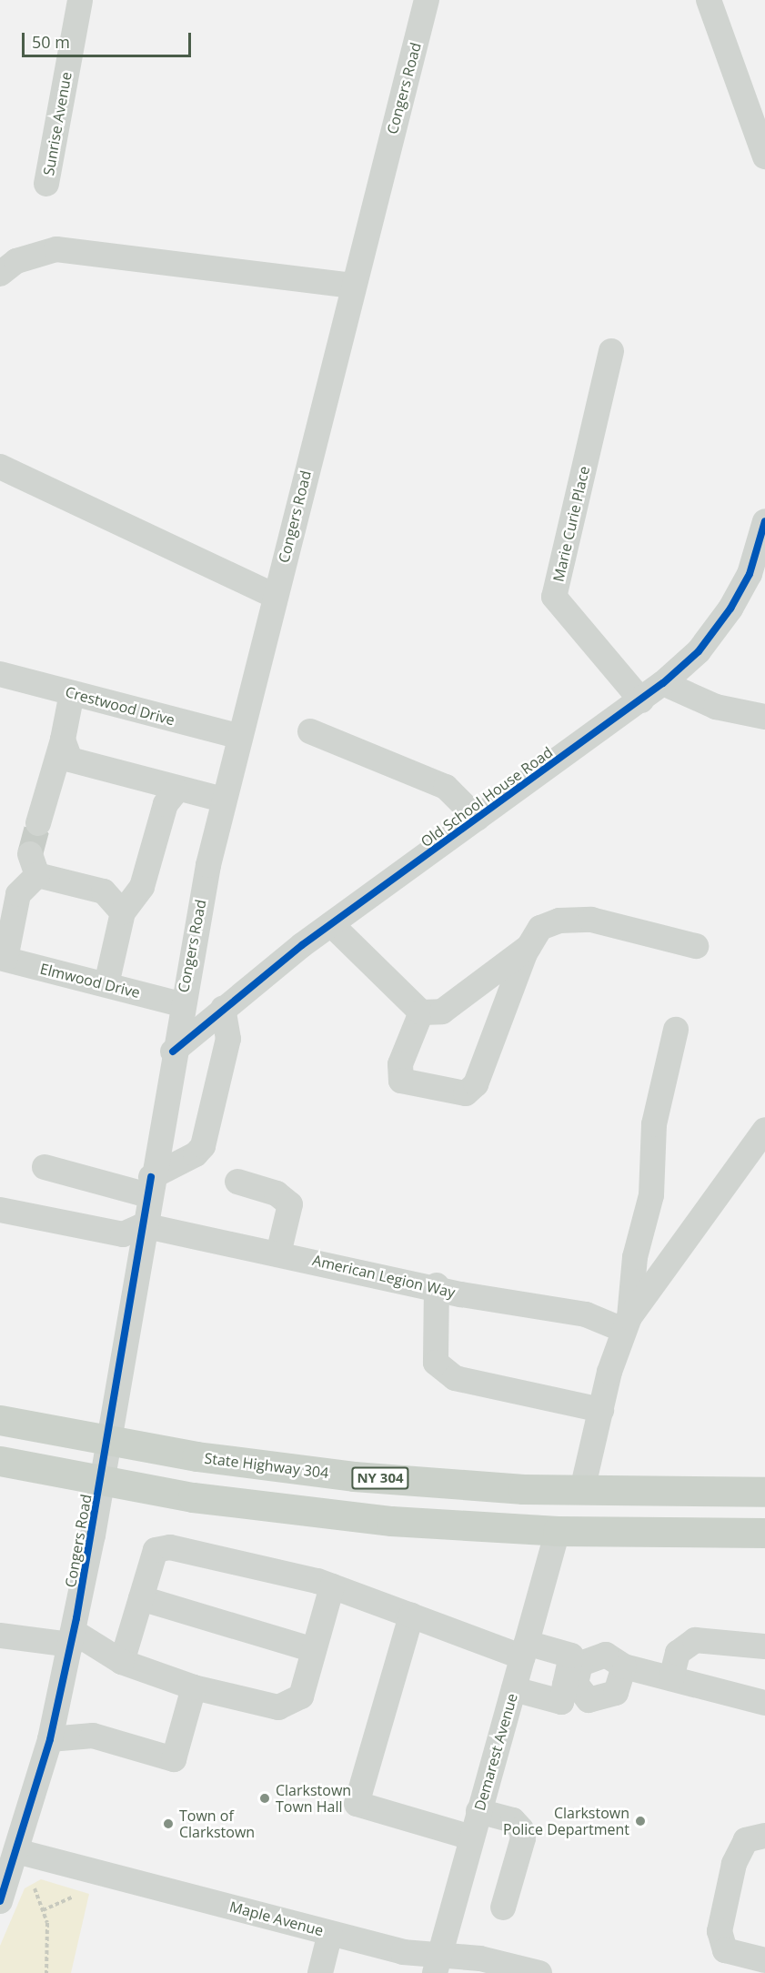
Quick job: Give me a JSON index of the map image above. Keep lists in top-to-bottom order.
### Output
{
  "streets": {
    "main road": ["State Highway 304", "NY 304"],
    "street": [
      "Congers Road",
      "Sunrise Avenue",
      "Marie Curie Place",
      "Crestwood Drive",
      "Old School House Road",
      "Elmwood Drive",
      "American Legion Way",
      "Demarest Avenue",
      "Maple Avenue"
    ]
  },
  "crossings": [
    ["Congers Road", "Crestwood Drive"],
    ["Congers Road", "Old School House Road"],
    ["Congers Road", "Elmwood Drive"],
    ["Congers Road", "American Legion Way"],
    ["Congers Road", "State Highway 304"],
    ["Congers Road", "Maple Avenue"],
    ["Marie Curie Place", "Old School House Road"],
    ["Demarest Avenue", "Maple Avenue"]
  ],
  "places": ["Clarkstown Town Hall", "Clarkstown Police Department", "Town of Clarkstown"],
  "scale_bar": "50 m"
}
